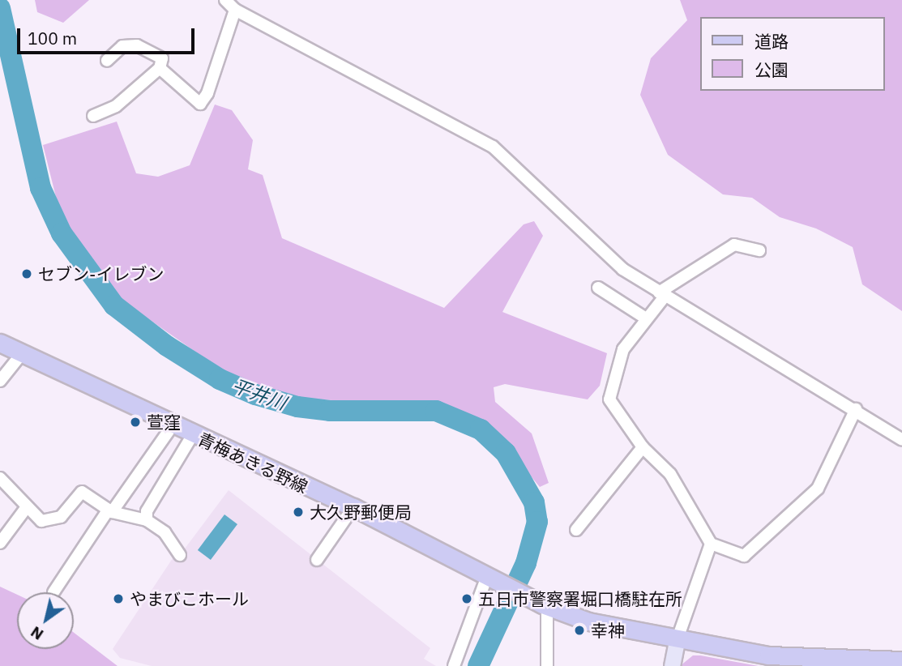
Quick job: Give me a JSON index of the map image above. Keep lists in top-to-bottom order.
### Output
{
  "streets": {
    "main road": ["青梅あきる野線"]
  },
  "water": ["平井川"],
  "places": [
    "セブン-イレブン",
    "萱窪",
    "大久野郵便局",
    "やまびこホール",
    "五日市警察署堀口橋駐在所",
    "幸神"
  ],
  "legend": ["道路", "公園"],
  "scale_bar": "100 m",
  "north": "bottom left"
}
